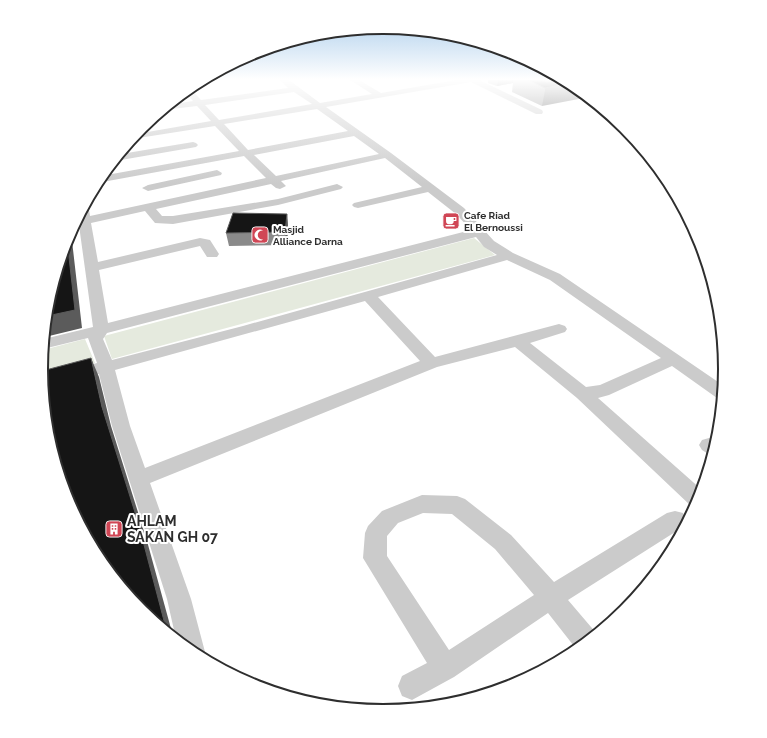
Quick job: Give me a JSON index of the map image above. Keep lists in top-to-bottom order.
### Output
{
  "places": {
    "cafe": ["Cafe Riad El Bernoussi"],
    "mosque": ["Masjid Alliance Darna"],
    "building": ["AHLAM SAKAN GH 07"]
  }
}
